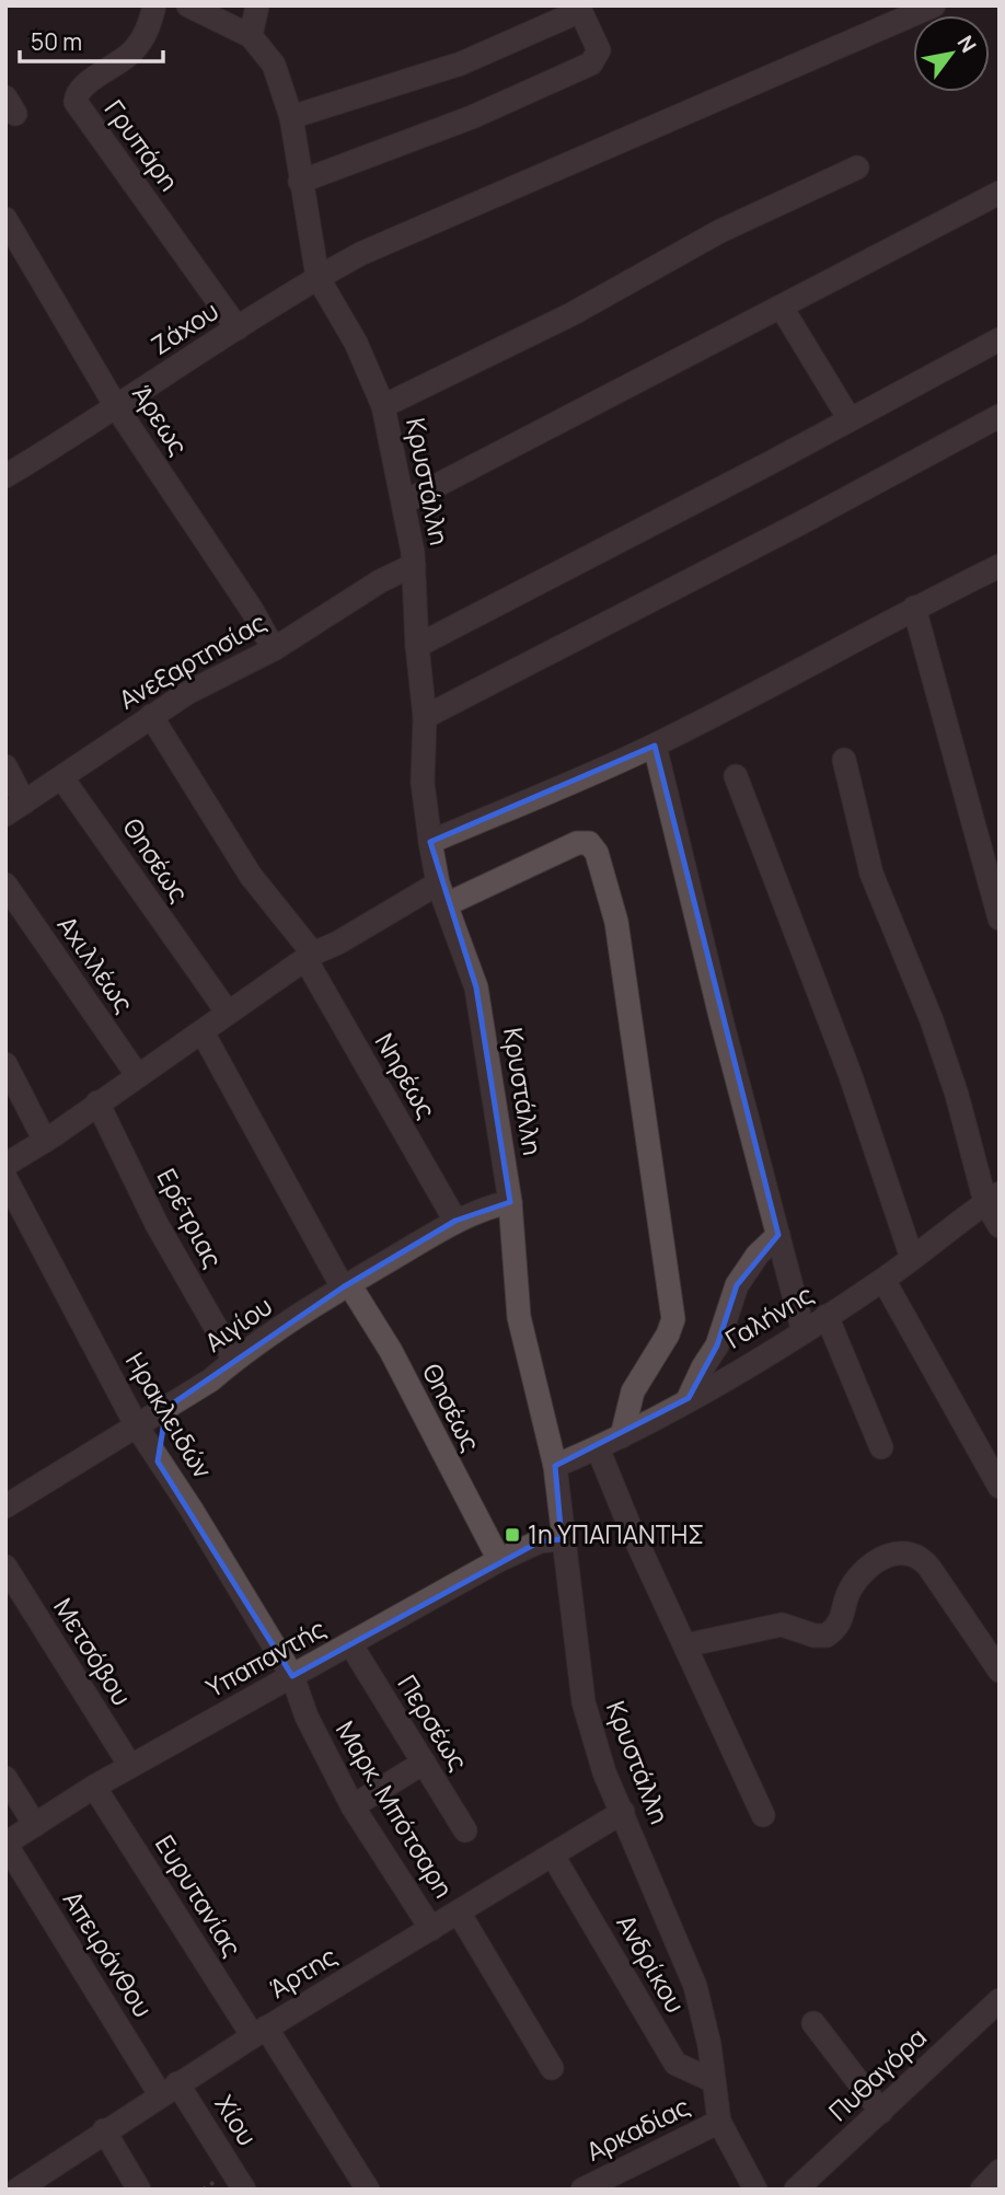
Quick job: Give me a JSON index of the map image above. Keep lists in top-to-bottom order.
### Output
{
  "streets": {
    "street": [
      "Γρυπάρη",
      "Ζάχου",
      "Άρεως",
      "Κρυστάλλη",
      "Ανεξαρτησίας",
      "Θησέως",
      "Αχιλλέως",
      "Νηρέως",
      "Ερέτριας",
      "Γαλήνης",
      "Αιγίου",
      "Ηρακλειδών",
      "Μετσόβου",
      "Υπαπαντής",
      "Περσέως",
      "Μαρκ. Μπότσαρη",
      "Ευρυτανίας",
      "Απειράνθου",
      "Ανδρίκου",
      "Άρτης",
      "Πυθαγόρα",
      "Χίου",
      "Αρκαδίας"
    ]
  },
  "crossings": [
    ["Γρυπάρη", "Ζάχου"],
    ["Ζάχου", "Άρεως"],
    ["Ζάχου", "Κρυστάλλη"],
    ["Άρεως", "Ανεξαρτησίας"],
    ["Κρυστάλλη", "Ανεξαρτησίας"],
    ["Κρυστάλλη", "Γαλήνης"],
    ["Κρυστάλλη", "Αιγίου"],
    ["Κρυστάλλη", "Υπαπαντής"],
    ["Κρυστάλλη", "Ανδρίκου"],
    ["Κρυστάλλη", "Άρτης"],
    ["Κρυστάλλη", "Αρκαδίας"],
    ["Ανεξαρτησίας", "Θησέως"],
    ["Ανεξαρτησίας", "Νηρέως"],
    ["Θησέως", "Αιγίου"],
    ["Θησέως", "Υπαπαντής"],
    ["Νηρέως", "Αιγίου"],
    ["Ερέτριας", "Αιγίου"],
    ["Αιγίου", "Ηρακλειδών"],
    ["Ηρακλειδών", "Υπαπαντής"],
    ["Ηρακλειδών", "Μαρκ. Μπότσαρη"],
    ["Μετσόβου", "Υπαπαντής"],
    ["Υπαπαντής", "Περσέως"],
    ["Υπαπαντής", "Μαρκ. Μπότσαρη"],
    ["Υπαπαντής", "Ευρυτανίας"],
    ["Υπαπαντής", "Απειράνθου"],
    ["Μαρκ. Μπότσαρη", "Άρτης"],
    ["Ευρυτανίας", "Άρτης"],
    ["Απειράνθου", "Άρτης"],
    ["Απειράνθου", "Χίου"],
    ["Ανδρίκου", "Άρτης"],
    ["Άρτης", "Χίου"]
  ],
  "places": {
    "transit": ["1η ΥΠΑΠΑΝΤΗΣ"]
  },
  "scale_bar": "50 m",
  "north": "top right"
}
